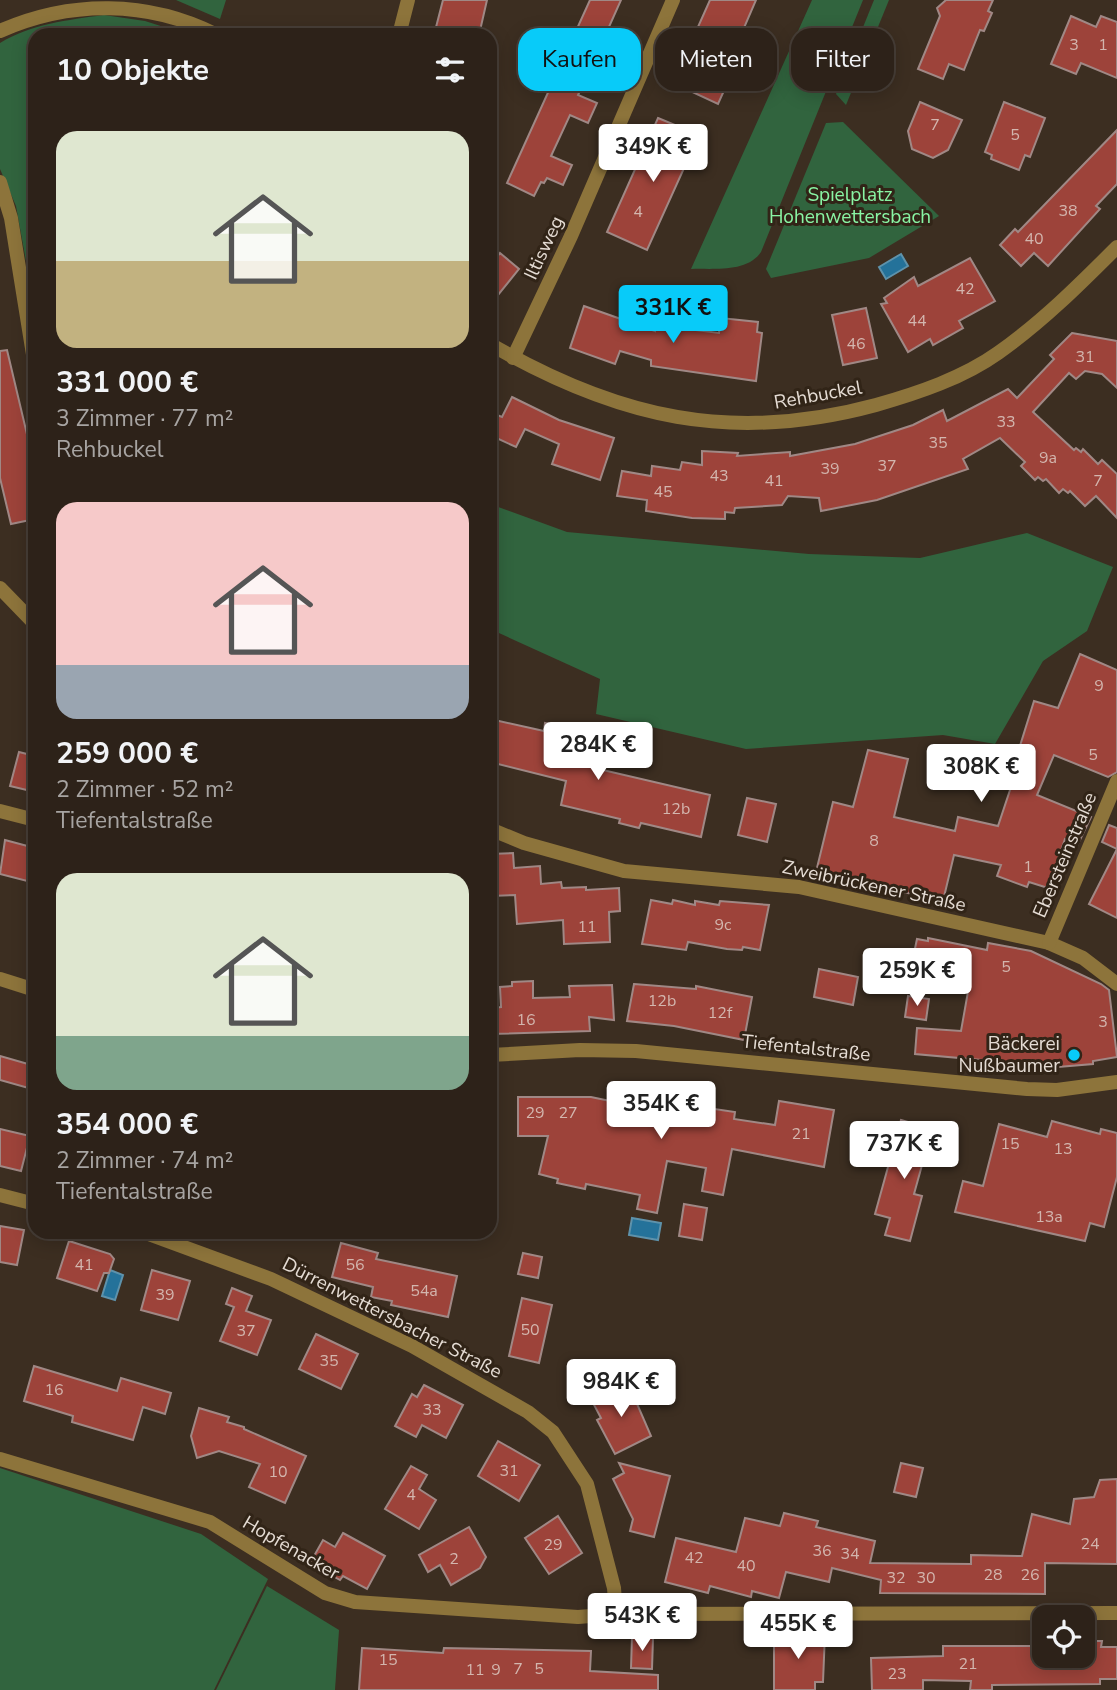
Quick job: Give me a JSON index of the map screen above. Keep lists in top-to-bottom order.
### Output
{
  "streets": {
    "street": [
      "Iltisweg",
      "Rehbuckel",
      "Ebersteinstraße",
      "Zweibrückener Straße",
      "Tiefentalstraße",
      "Dürrenwettersbacher Straße",
      "Hopfenacker"
    ]
  },
  "crossings": [
    ["Iltisweg", "Rehbuckel"],
    ["Ebersteinstraße", "Zweibrückener Straße"],
    ["Dürrenwettersbacher Straße", "Hopfenacker"]
  ],
  "parks": ["Spielplatz Hohenwettersbach"],
  "places": ["Bäckerei Nußbaumer"],
  "house_numbers": [
    "3",
    "1",
    "7",
    "5",
    "38",
    "4",
    "40",
    "42",
    "44",
    "46",
    "31",
    "33",
    "35",
    "9a",
    "37",
    "39",
    "43",
    "41",
    "7",
    "45",
    "9",
    "5",
    "12b",
    "8",
    "1",
    "9c",
    "11",
    "5",
    "12b",
    "12f",
    "16",
    "3",
    "29",
    "27",
    "21",
    "15",
    "13",
    "13a",
    "41",
    "56",
    "54a",
    "39",
    "50",
    "37",
    "35",
    "16",
    "33",
    "31",
    "10",
    "4",
    "24",
    "29",
    "36",
    "34",
    "42",
    "2",
    "40",
    "28",
    "26",
    "32",
    "30",
    "15",
    "21",
    "7",
    "5",
    "11",
    "9",
    "23"
  ],
  "page": {
    "chip": ["Kaufen", "Mieten", "Filter"],
    "heading": "10 Objekte",
    "list": [
      {
        "name": "331 000 €",
        "note": "3 Zimmer · 77 m² · Rehbuckel"
      },
      {
        "name": "259 000 €",
        "note": "2 Zimmer · 52 m² · Tiefentalstraße"
      },
      {
        "name": "354 000 €",
        "note": "2 Zimmer · 74 m² · Tiefentalstraße"
      }
    ],
    "price": [
      "349K €",
      "331K €",
      "284K €",
      "308K €",
      "259K €",
      "354K €",
      "737K €",
      "984K €",
      "543K €",
      "455K €"
    ]
  }
}
